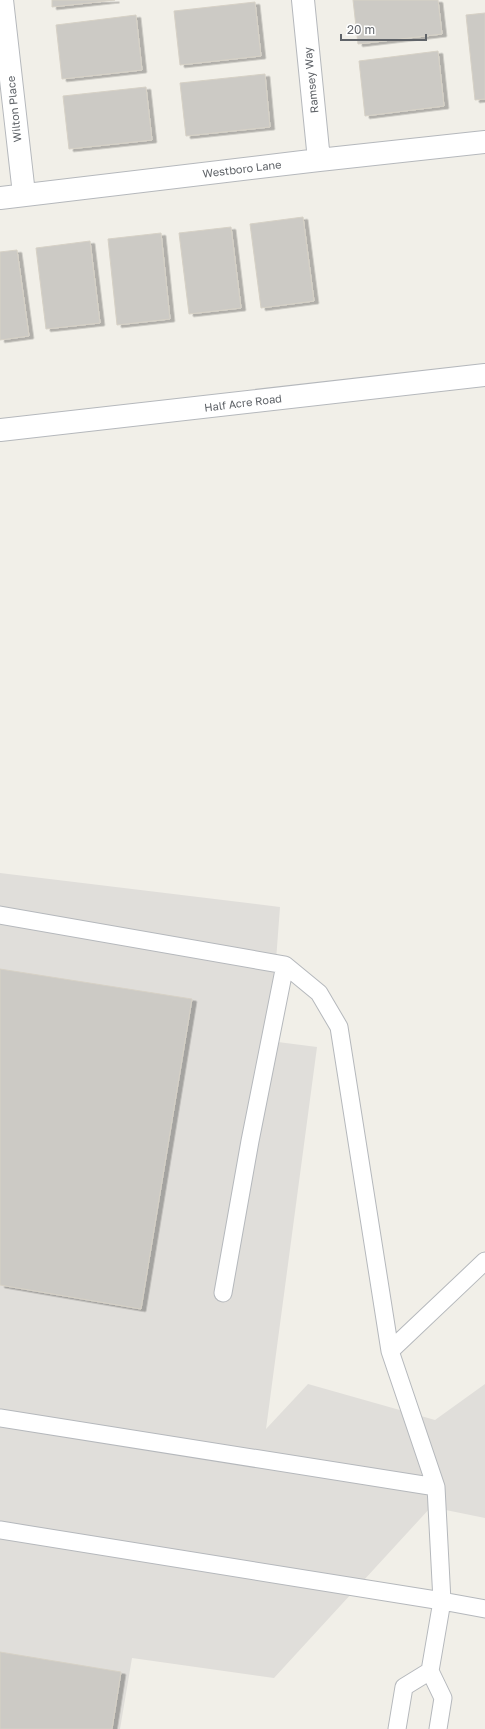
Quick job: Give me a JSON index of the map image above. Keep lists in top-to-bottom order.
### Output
{
  "streets": {
    "street": [
      "Ramsey Way",
      "Wilton Place",
      "Westboro Lane",
      "Half Acre Road"
    ]
  },
  "crossings": [
    ["Ramsey Way", "Westboro Lane"],
    ["Wilton Place", "Westboro Lane"]
  ],
  "scale_bar": "20 m"
}
